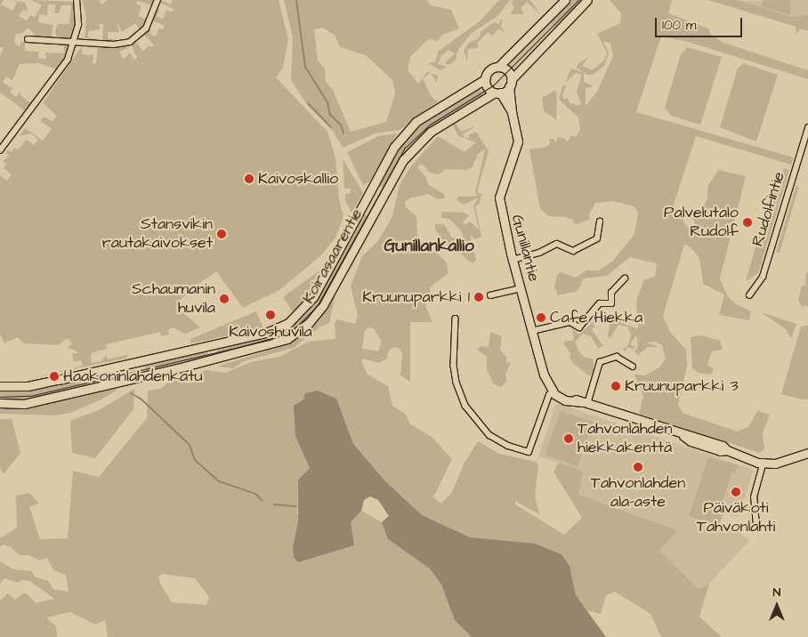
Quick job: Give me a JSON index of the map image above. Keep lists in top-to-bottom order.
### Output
{
  "streets": {
    "street": ["Rudolfintie", "Gunillantie", "Koirasaarentie"]
  },
  "crossings": [
    ["Gunillantie", "Koirasaarentie"]
  ],
  "districts": ["Gunillankallio"],
  "places": [
    "Kaivoskallio",
    "Palvelutalo Rudolf",
    "Stansvikin rautakaivokset",
    "Kruunuparkki 1",
    "Schaumanin huvila",
    "Kaivoshuvila",
    "Cafe Hiekka",
    "Haakoninlahdenkatu",
    "Kruunuparkki 3",
    "Tahvonlahden hiekkakenttä",
    "Tahvonlahden ala-aste",
    "Päiväkoti Tahvonlahti"
  ],
  "scale_bar": "100 m",
  "north": "top"
}
